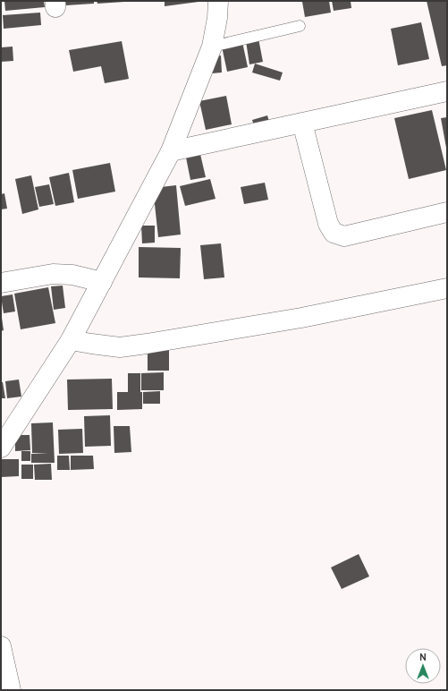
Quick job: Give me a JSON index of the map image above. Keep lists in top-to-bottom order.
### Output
{
  "north": "top"
}
